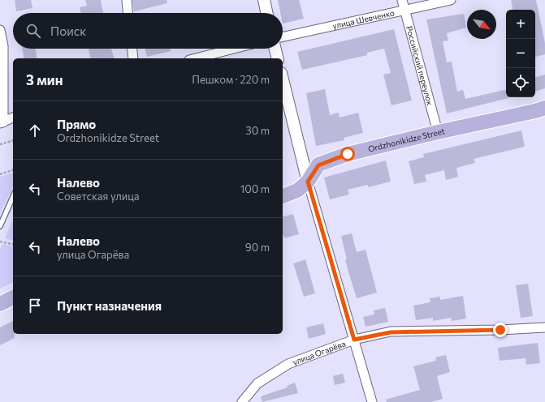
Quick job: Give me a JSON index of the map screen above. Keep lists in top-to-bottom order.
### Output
{
  "streets": {
    "main road": ["Ordzhonikidze Street"],
    "street": ["улица Шевченко", "Российский переулок", "улица Огарёва"]
  },
  "crossings": [
    ["улица Шевченко", "Российский переулок"],
    ["Российский переулок", "Ordzhonikidze Street"]
  ],
  "north": "bottom right",
  "page": {
    "map_buttons": ["+", "−"],
    "search": "Поиск",
    "heading": ["3 мин", "Пешком · 220 m"],
    "list": [
      ["Прямо", "Ordzhonikidze Street", "30 m"],
      ["Налево", "Советская улица", "100 m"],
      ["Налево", "улица Огарёва", "90 m"],
      "Пункт назначения"
    ]
  }
}
